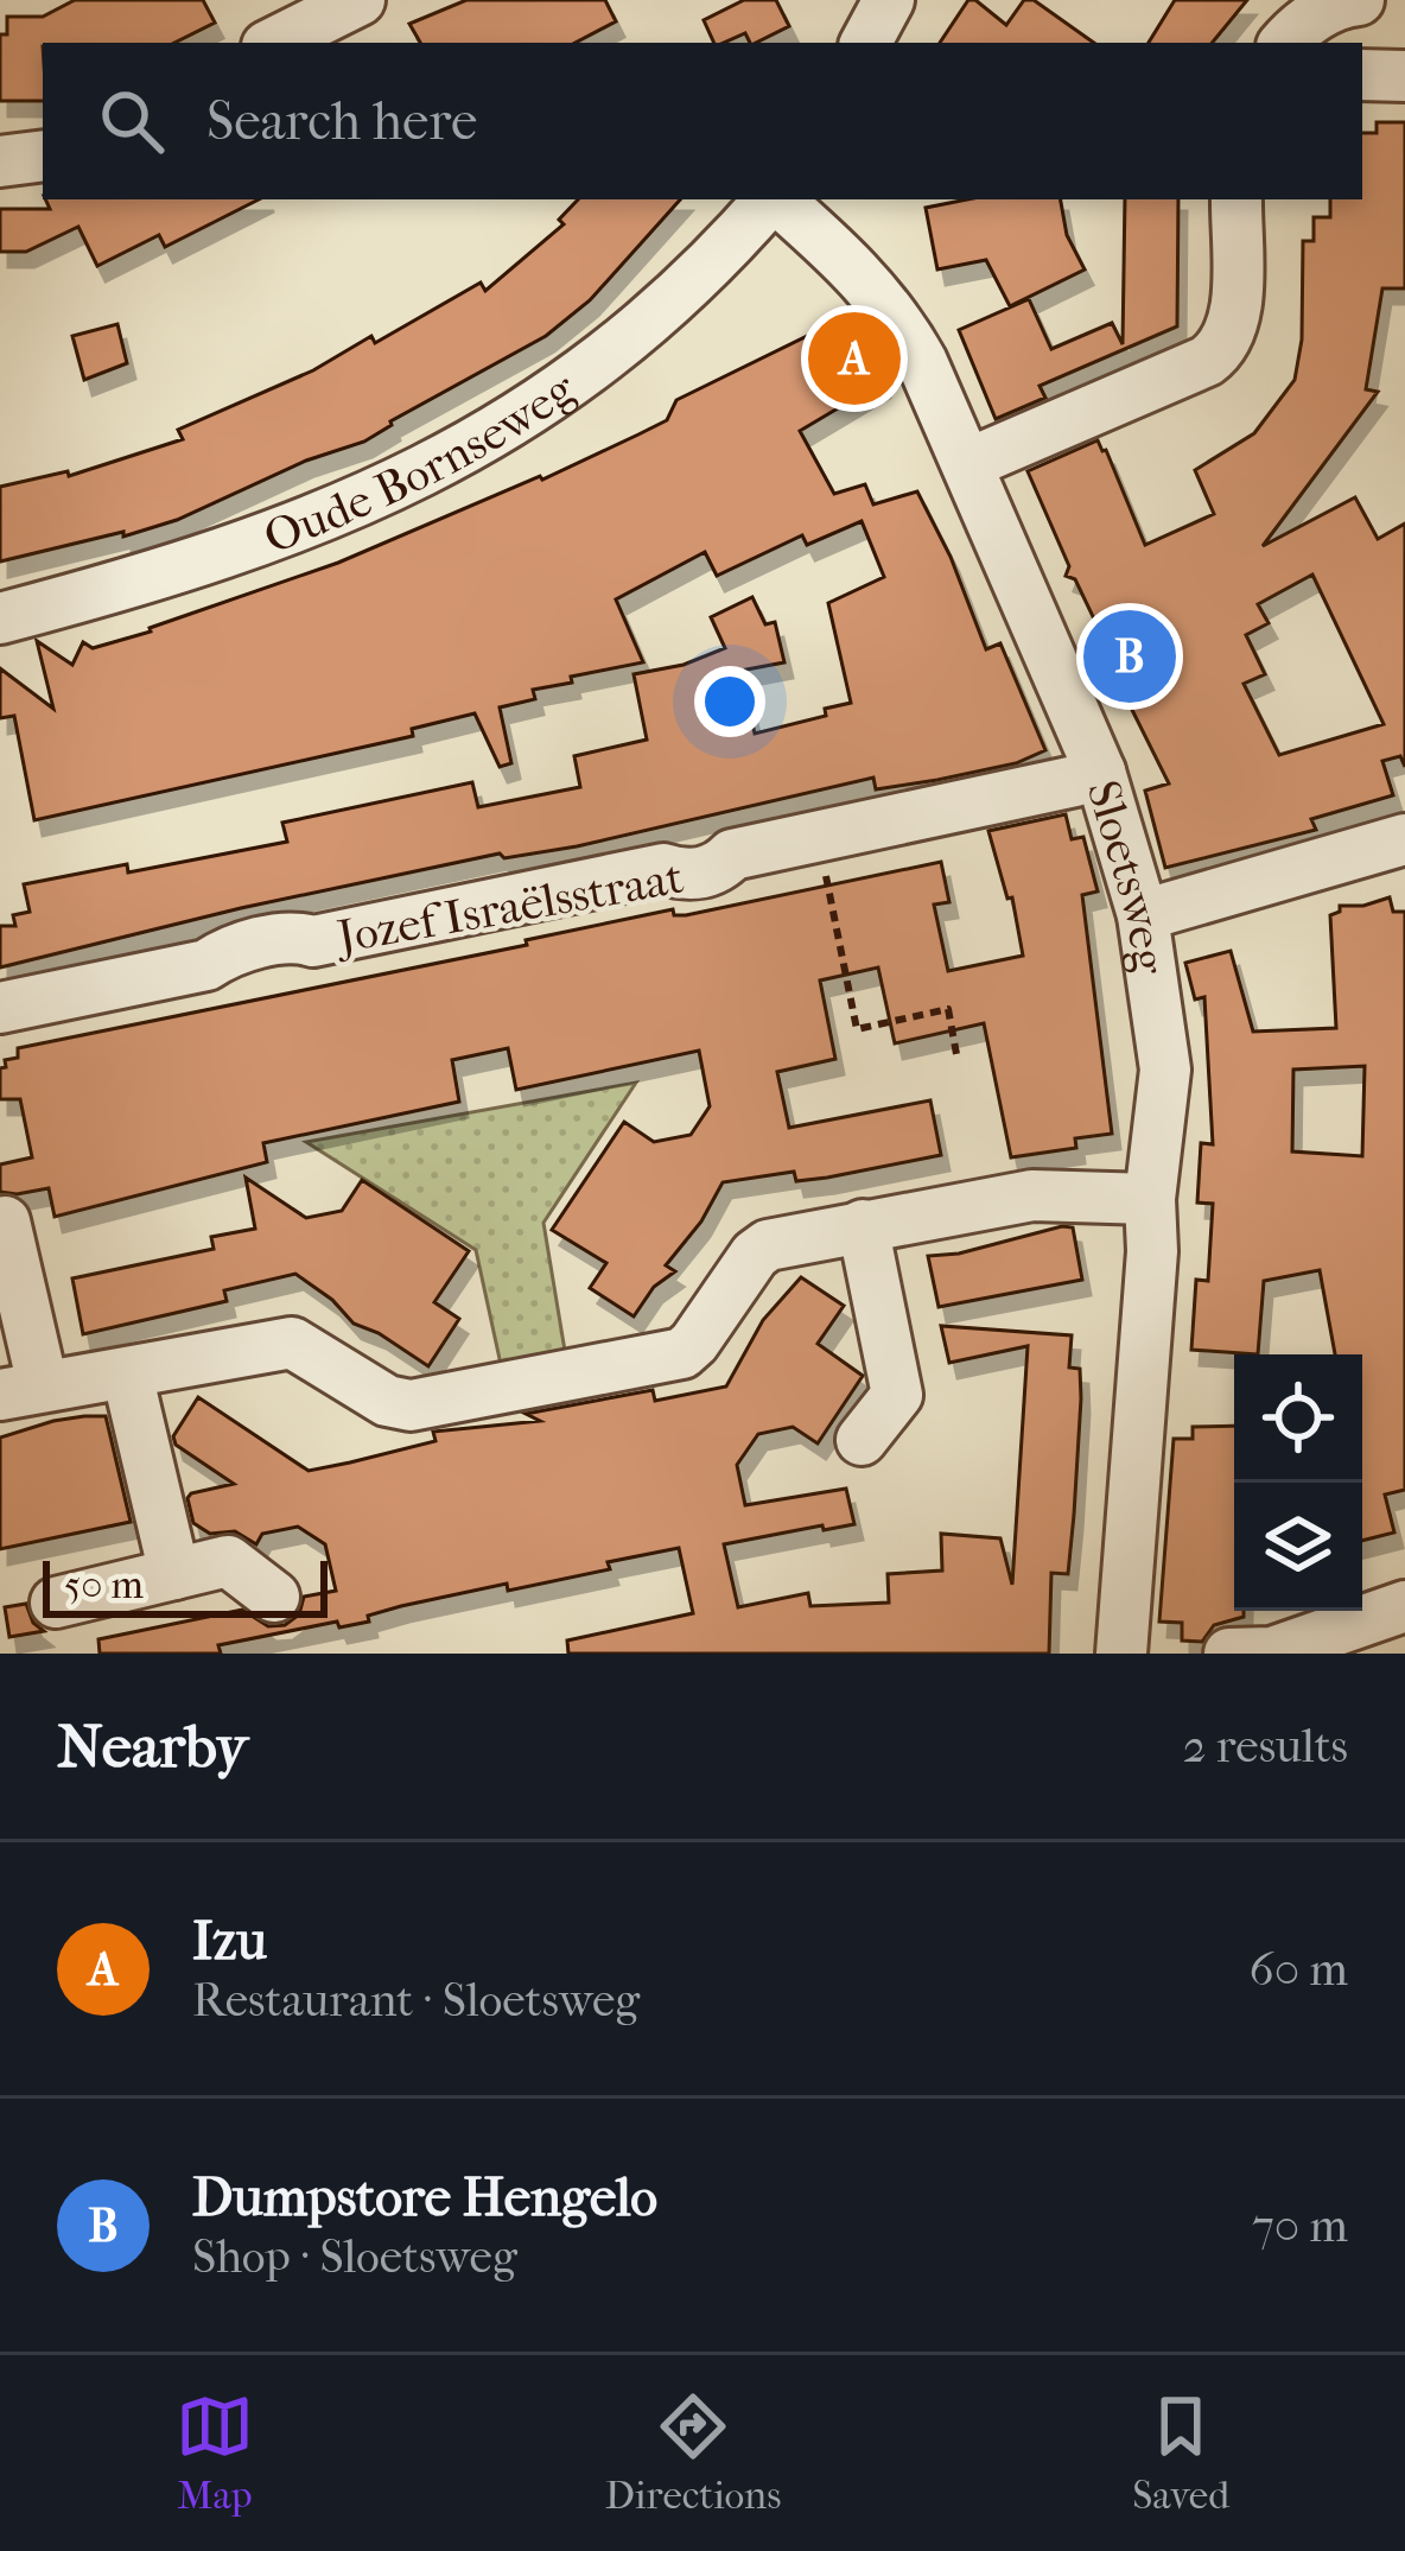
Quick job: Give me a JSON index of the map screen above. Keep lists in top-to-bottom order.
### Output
{
  "streets": {
    "street": ["Oude Bornseweg", "Sloetsweg", "Jozef Israëlsstraat"]
  },
  "crossings": [
    ["Sloetsweg", "Jozef Israëlsstraat"]
  ],
  "scale_bar": "50 m",
  "page": {
    "search": "Search here",
    "pins": ["A", "B"],
    "scale": "50 m",
    "heading": ["Nearby", "2 results"],
    "list": [
      {
        "mark": "A",
        "name": "Izu",
        "note": "Restaurant · Sloetsweg",
        "value": "60 m"
      },
      {
        "mark": "B",
        "name": "Dumpstore Hengelo",
        "note": "Shop · Sloetsweg",
        "value": "70 m"
      }
    ],
    "nav": ["Map", "Directions", "Saved"]
  }
}
